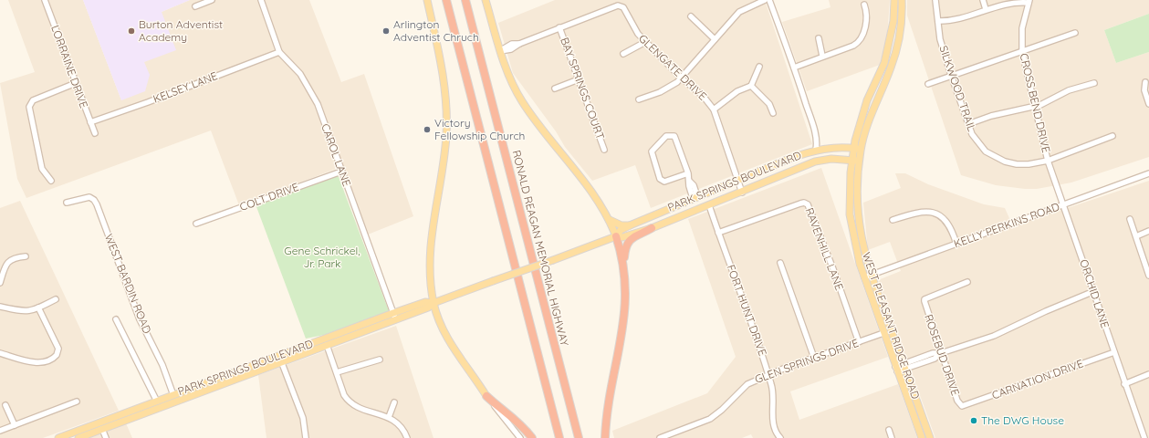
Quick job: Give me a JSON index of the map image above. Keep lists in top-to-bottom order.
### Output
{
  "streets": {
    "highway": ["RONALD REAGAN MEMORIAL HIGHWAY"],
    "main road": ["PARK SPRINGS BOULEVARD", "WEST PLEASANT RIDGE ROAD"],
    "street": [
      "LORRAINE DRIVE",
      "GLENGATE DRIVE",
      "KELSEY LANE",
      "BAY SPRINGS COURT",
      "SILKWOOD TRAIL",
      "CROSS BEND DRIVE",
      "CAROL LANE",
      "COLT DRIVE",
      "KELLY PERKINS ROAD",
      "RAVENHILL LANE",
      "WEST BARDIN ROAD",
      "ORCHID LANE",
      "FORT HUNT DRIVE",
      "ROSEBUD DRIVE",
      "GLEN SPRINGS DRIVE",
      "CARNATION DRIVE"
    ]
  },
  "crossings": [
    ["LORRAINE DRIVE", "KELSEY LANE"],
    ["GLENGATE DRIVE", "BAY SPRINGS COURT"],
    ["GLENGATE DRIVE", "PARK SPRINGS BOULEVARD"],
    ["KELSEY LANE", "CAROL LANE"],
    ["SILKWOOD TRAIL", "CROSS BEND DRIVE"],
    ["CROSS BEND DRIVE", "KELLY PERKINS ROAD"],
    ["CROSS BEND DRIVE", "ORCHID LANE"],
    ["CAROL LANE", "PARK SPRINGS BOULEVARD"],
    ["CAROL LANE", "COLT DRIVE"],
    ["PARK SPRINGS BOULEVARD", "WEST BARDIN ROAD"],
    ["PARK SPRINGS BOULEVARD", "FORT HUNT DRIVE"],
    ["PARK SPRINGS BOULEVARD", "WEST PLEASANT RIDGE ROAD"],
    ["KELLY PERKINS ROAD", "ORCHID LANE"],
    ["KELLY PERKINS ROAD", "WEST PLEASANT RIDGE ROAD"],
    ["RAVENHILL LANE", "FORT HUNT DRIVE"],
    ["RAVENHILL LANE", "GLEN SPRINGS DRIVE"],
    ["ORCHID LANE", "CARNATION DRIVE"],
    ["FORT HUNT DRIVE", "GLEN SPRINGS DRIVE"],
    ["WEST PLEASANT RIDGE ROAD", "GLEN SPRINGS DRIVE"],
    ["ROSEBUD DRIVE", "CARNATION DRIVE"]
  ],
  "parks": ["Gene Schrickel, Jr. Park"],
  "places": [
    "Burton Adventist Academy",
    "Arlington Adventist Chruch",
    "Victory Fellowship Church",
    "The DWG House"
  ]
}
